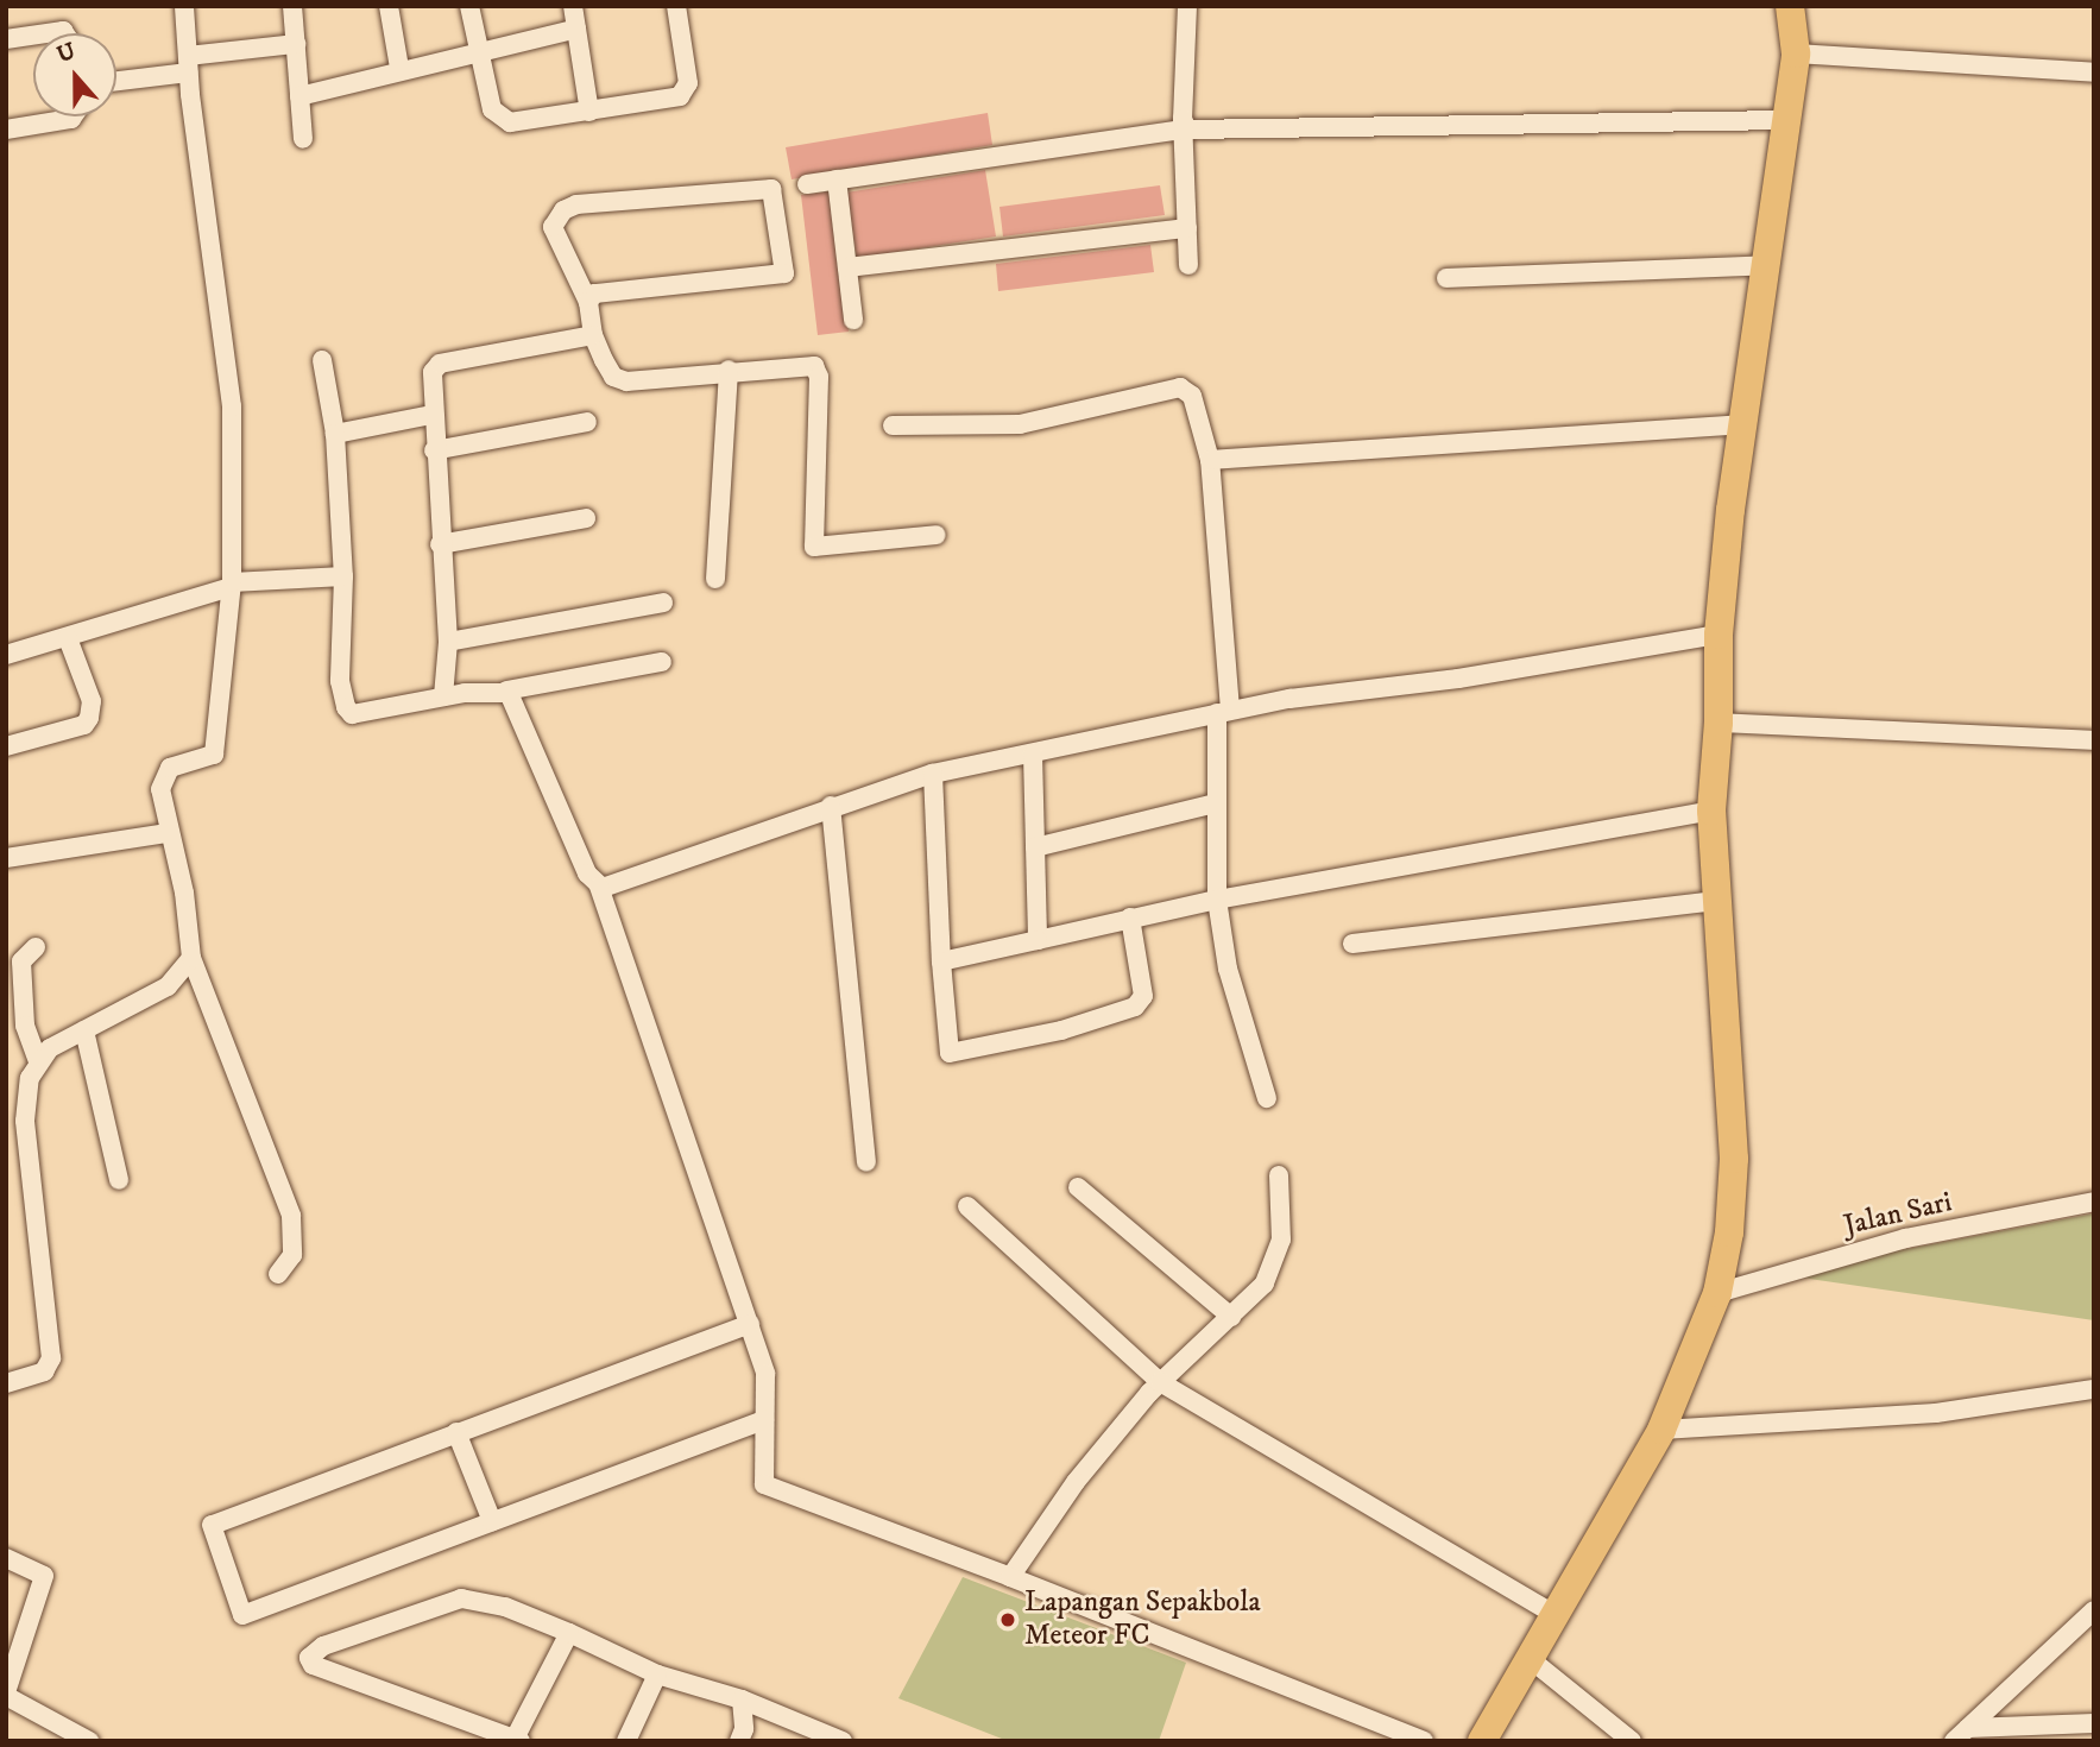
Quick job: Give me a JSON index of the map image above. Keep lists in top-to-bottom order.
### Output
{
  "streets": {
    "street": ["Jalan Sari"]
  },
  "places": ["Lapangan Sepakbola Meteor FC"],
  "north": "top"
}
